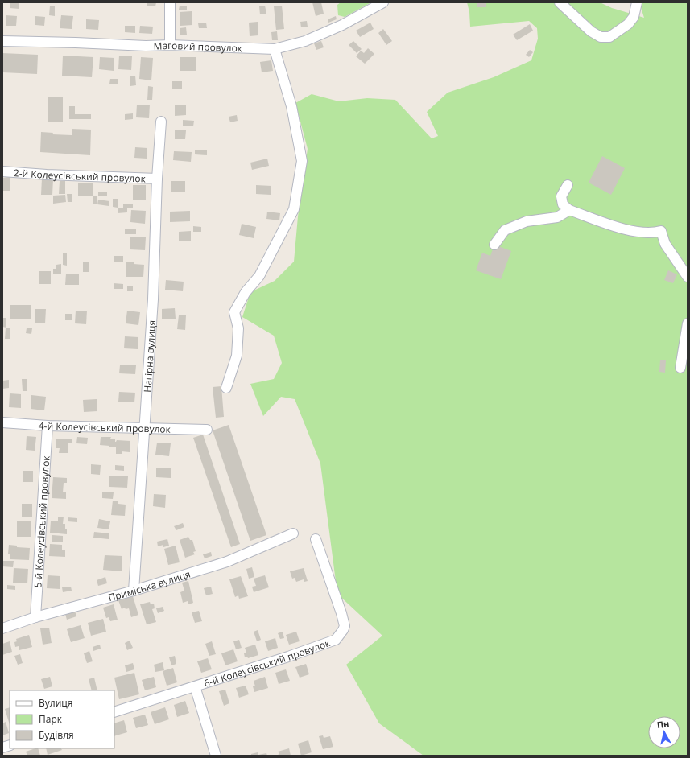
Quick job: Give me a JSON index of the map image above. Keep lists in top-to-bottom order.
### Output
{
  "streets": {
    "street": [
      "Маговий провулок",
      "2-й Колеусівський провулок",
      "Нагірна вулиця",
      "4-й Колеусівський провулок",
      "5-й Колеусівський провулок",
      "Приміська вулиця",
      "6-й Колеусівський провулок"
    ]
  },
  "crossings": [
    ["2-й Колеусівський провулок", "Нагірна вулиця"],
    ["Нагірна вулиця", "4-й Колеусівський провулок"],
    ["Нагірна вулиця", "Приміська вулиця"],
    ["4-й Колеусівський провулок", "5-й Колеусівський провулок"],
    ["5-й Колеусівський провулок", "Приміська вулиця"]
  ],
  "legend": ["Вулиця", "Парк", "Будівля"],
  "north": "top"
}
